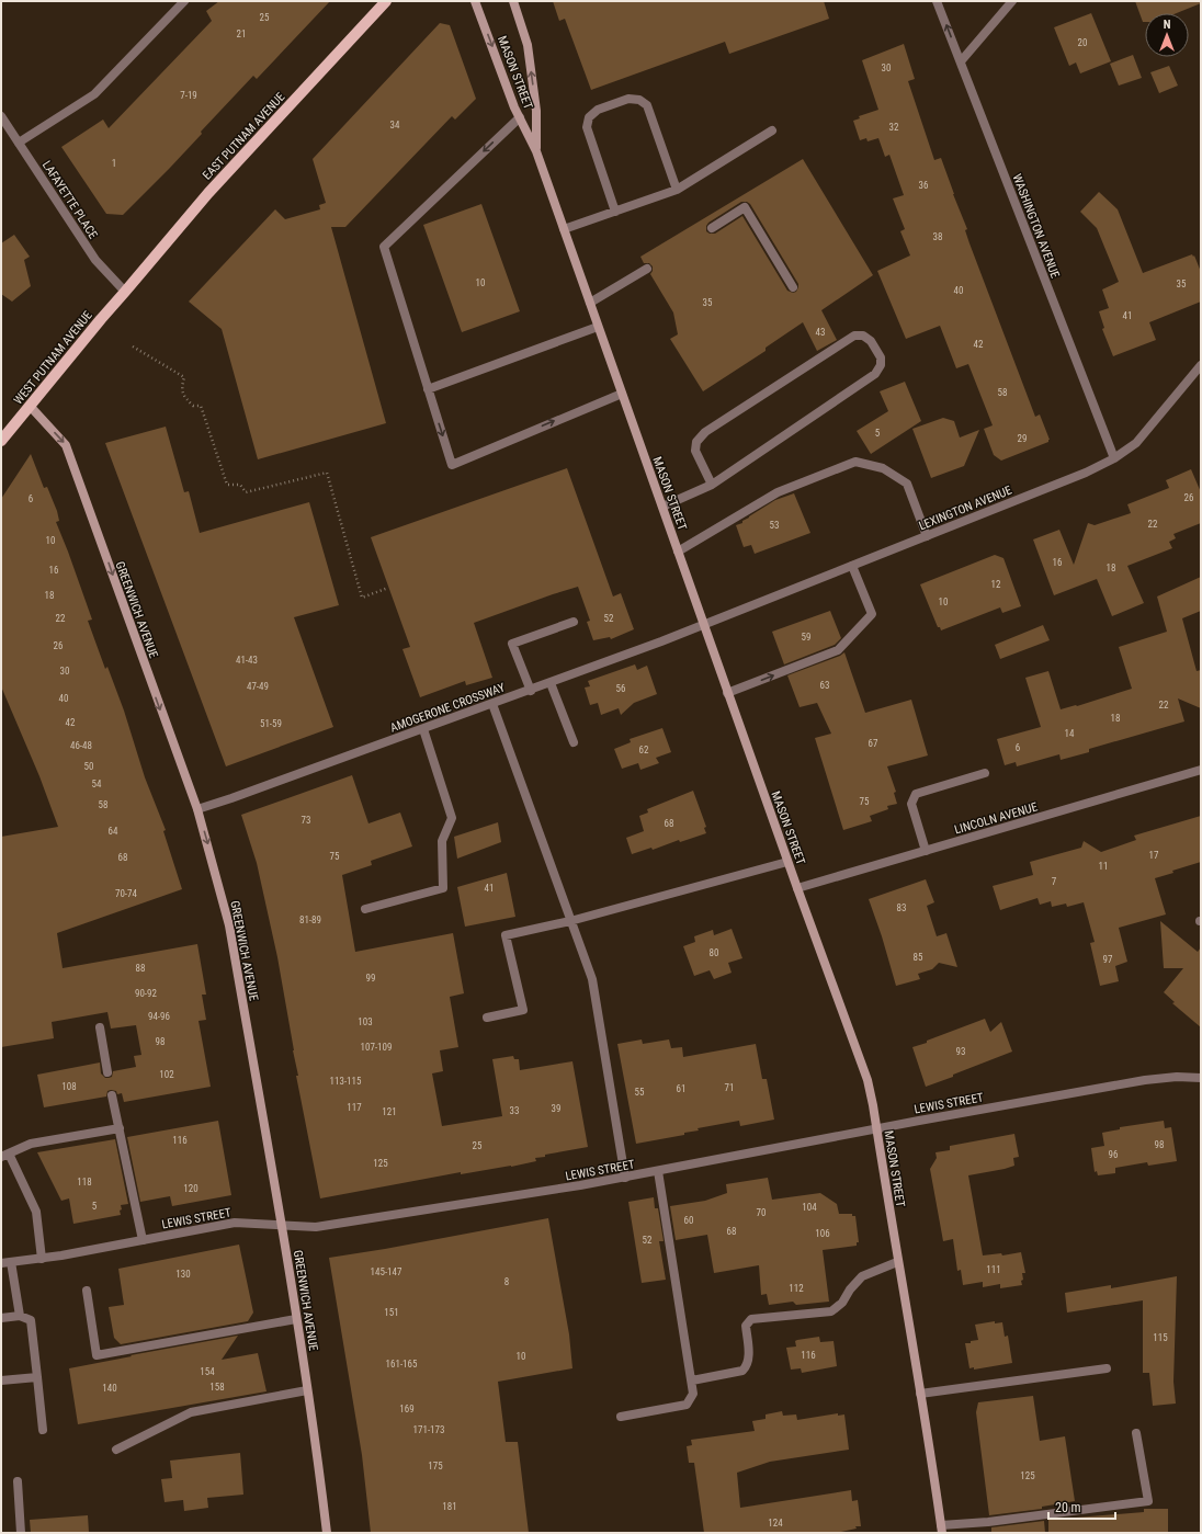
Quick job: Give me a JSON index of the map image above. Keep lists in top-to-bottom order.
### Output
{
  "streets": {
    "main road": ["EAST PUTNAM AVENUE", "WEST PUTNAM AVENUE"],
    "street": [
      "MASON STREET",
      "LAFAYETTE PLACE",
      "WASHINGTON AVENUE",
      "LEXINGTON AVENUE",
      "GREENWICH AVENUE",
      "AMOGERONE CROSSWAY",
      "LINCOLN AVENUE",
      "LEWIS STREET"
    ]
  },
  "crossings": [
    ["MASON STREET", "LEXINGTON AVENUE"],
    ["MASON STREET", "AMOGERONE CROSSWAY"],
    ["MASON STREET", "LINCOLN AVENUE"],
    ["MASON STREET", "LEWIS STREET"],
    ["EAST PUTNAM AVENUE", "LAFAYETTE PLACE"],
    ["EAST PUTNAM AVENUE", "WEST PUTNAM AVENUE"],
    ["LAFAYETTE PLACE", "WEST PUTNAM AVENUE"],
    ["WASHINGTON AVENUE", "LEXINGTON AVENUE"],
    ["WEST PUTNAM AVENUE", "GREENWICH AVENUE"],
    ["LEXINGTON AVENUE", "AMOGERONE CROSSWAY"],
    ["GREENWICH AVENUE", "AMOGERONE CROSSWAY"],
    ["GREENWICH AVENUE", "LEWIS STREET"]
  ],
  "one_way": ["GREENWICH AVENUE"],
  "house_numbers": [
    "25",
    "21",
    "20",
    "30",
    "7-19",
    "34",
    "32",
    "1",
    "36",
    "38",
    "10",
    "35",
    "40",
    "35",
    "41",
    "43",
    "42",
    "58",
    "5",
    "29",
    "26",
    "6",
    "22",
    "53",
    "10",
    "16",
    "18",
    "16",
    "12",
    "18",
    "10",
    "22",
    "52",
    "59",
    "26",
    "41-43",
    "30",
    "63",
    "47-49",
    "56",
    "40",
    "22",
    "18",
    "42",
    "51-59",
    "14",
    "67",
    "46-48",
    "6",
    "62",
    "50",
    "54",
    "75",
    "58",
    "73",
    "68",
    "64",
    "17",
    "75",
    "68",
    "11",
    "7",
    "41",
    "70-74",
    "83",
    "81-89",
    "80",
    "85",
    "97",
    "88",
    "99",
    "90-92",
    "94-96",
    "103",
    "98",
    "107-109",
    "93",
    "102",
    "113-115",
    "108",
    "71",
    "61",
    "55",
    "117",
    "39",
    "33",
    "121",
    "116",
    "98",
    "25",
    "96",
    "125",
    "118",
    "120",
    "5",
    "104",
    "70",
    "60",
    "68",
    "106",
    "52",
    "111",
    "145-147",
    "130",
    "8",
    "112",
    "151",
    "115",
    "116",
    "10",
    "161-165",
    "154",
    "158",
    "140",
    "169",
    "171-173",
    "175",
    "125",
    "181",
    "124"
  ],
  "scale_bar": "20 m",
  "north": "top"
}
